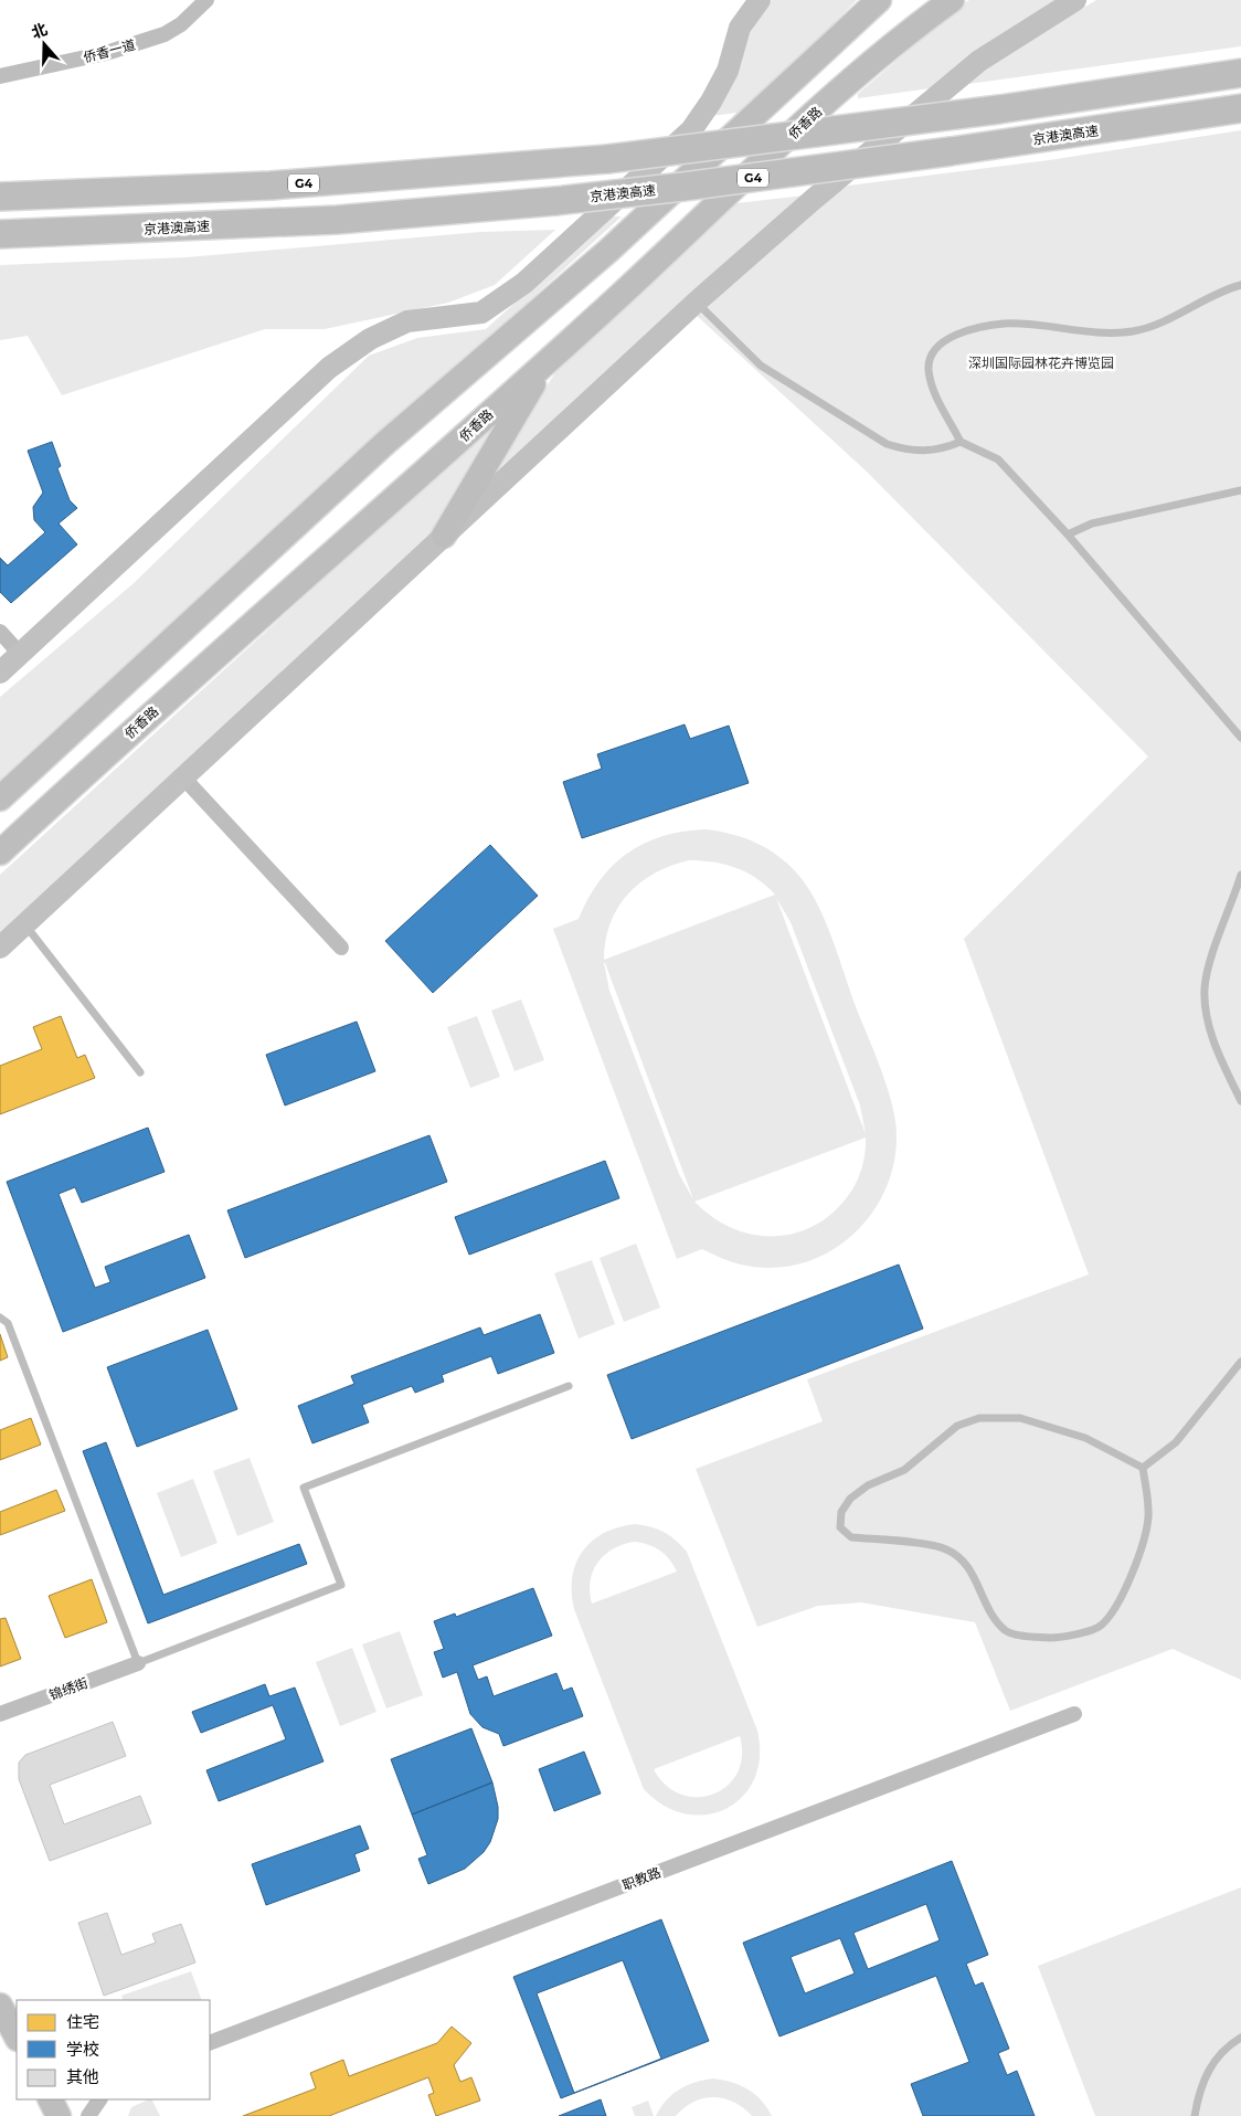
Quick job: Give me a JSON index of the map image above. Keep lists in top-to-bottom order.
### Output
{
  "streets": {
    "highway": ["京港澳高速", "G4"],
    "main road": ["侨香路"],
    "street": ["侨香一道", "锦绣街", "职教路"]
  },
  "parks": ["深圳国际园林花卉博览园"],
  "legend": ["住宅", "学校", "其他"],
  "north": "top"
}
